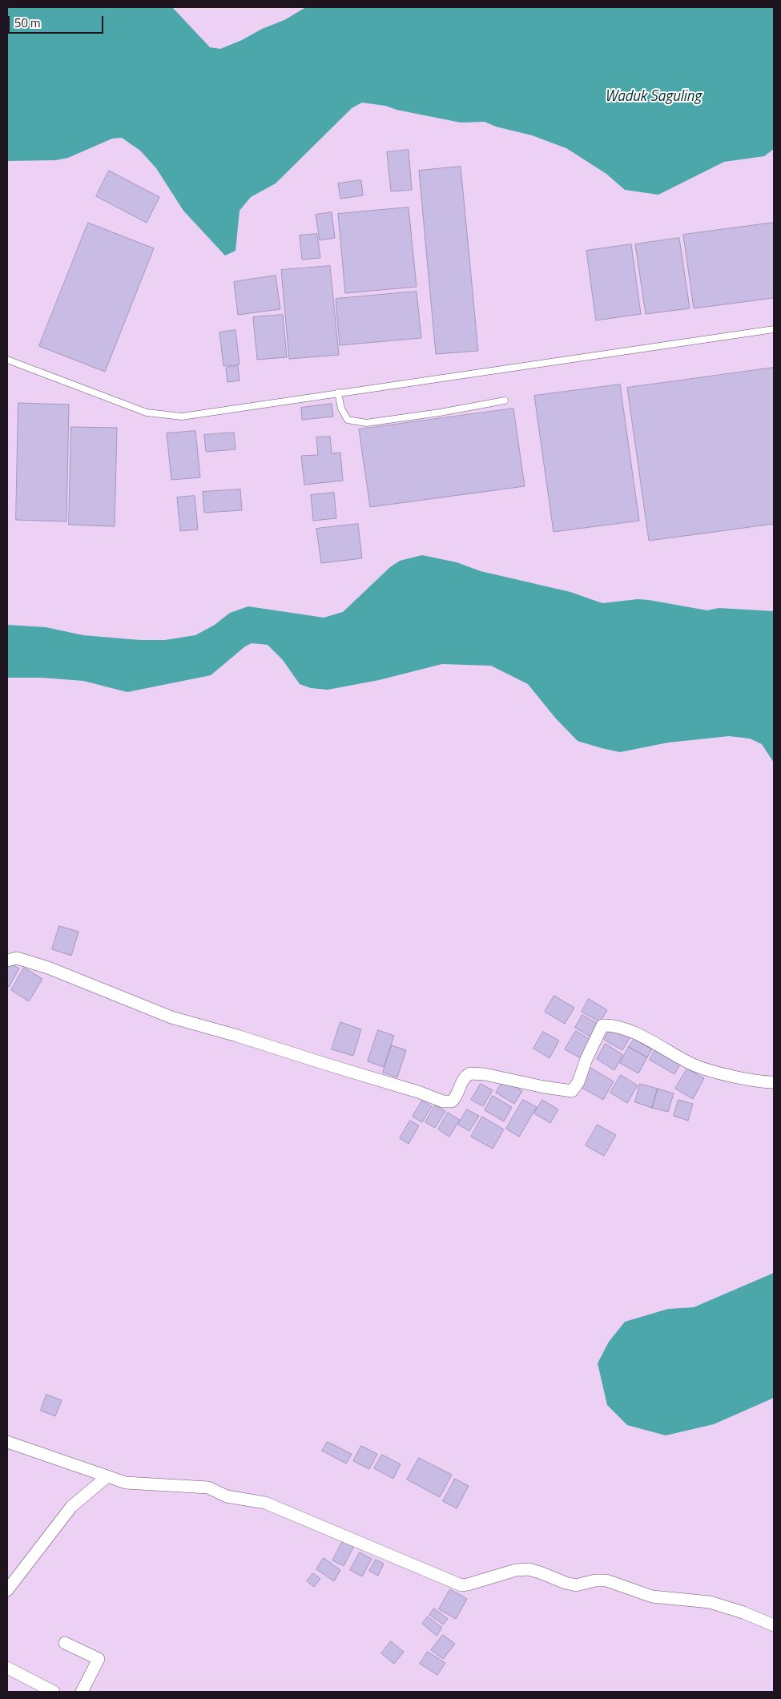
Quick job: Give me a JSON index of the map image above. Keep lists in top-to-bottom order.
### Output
{
  "water": ["Waduk Saguling"],
  "scale_bar": "50 m"
}
